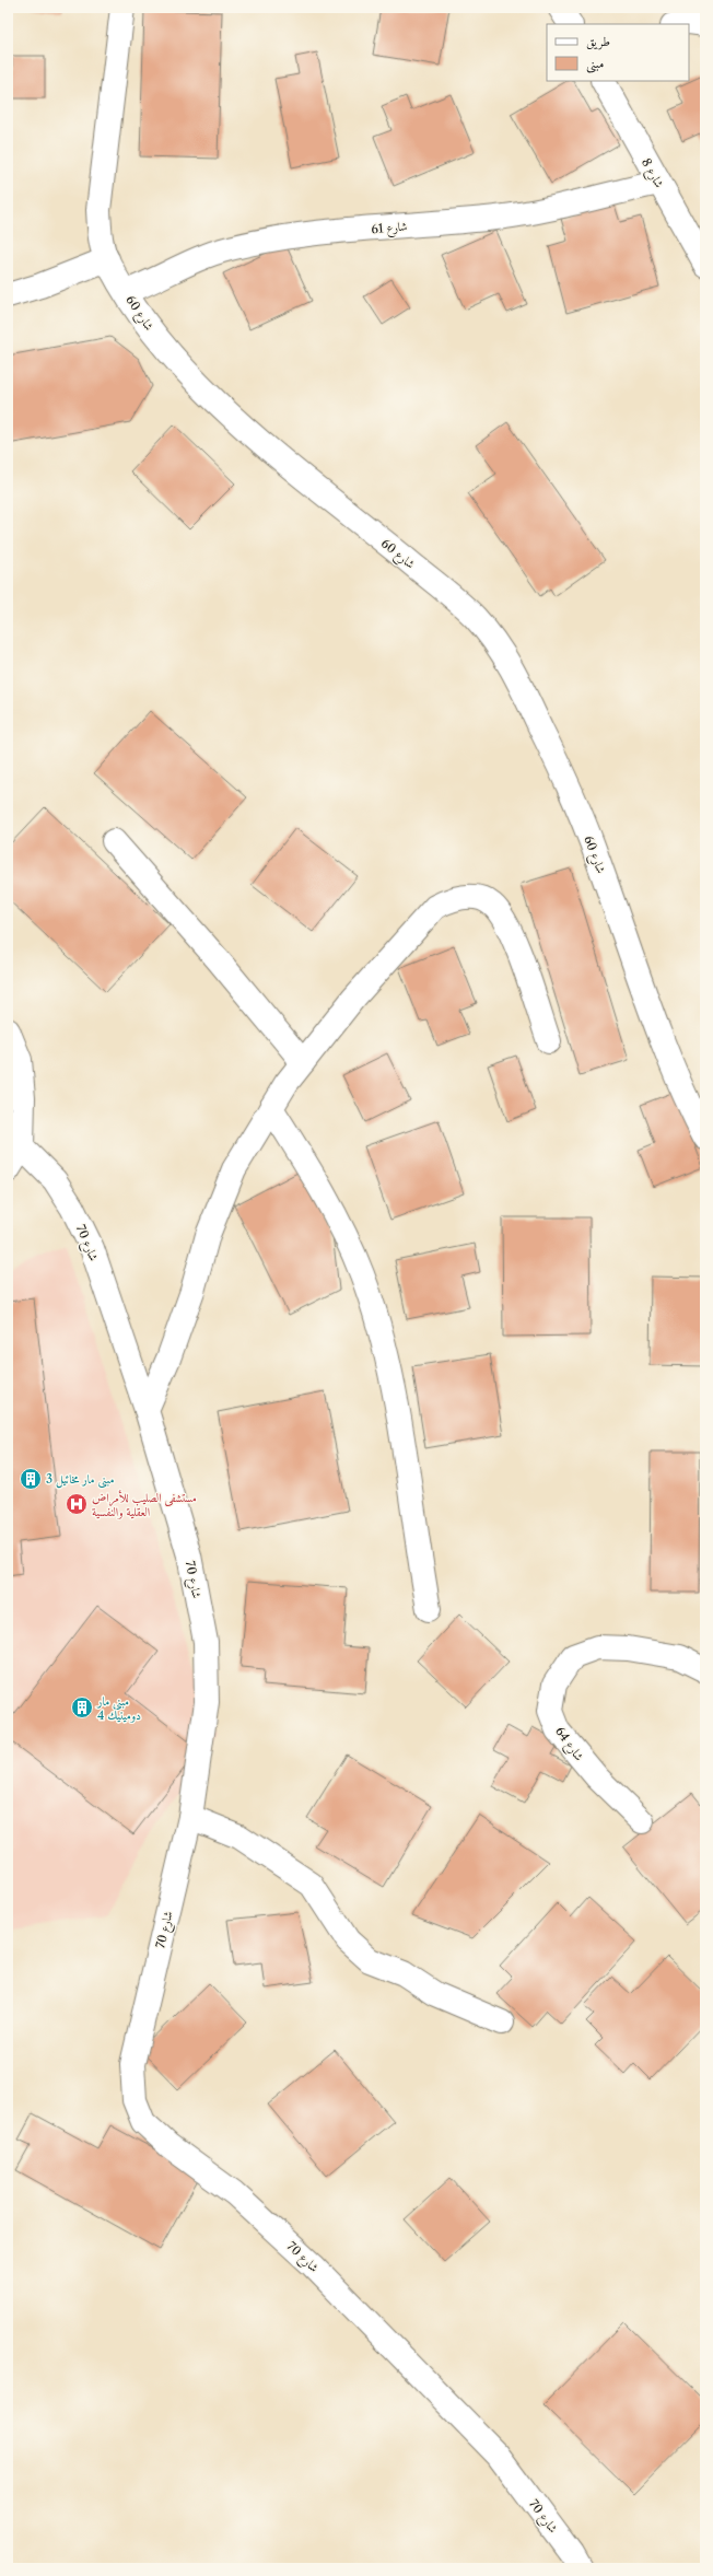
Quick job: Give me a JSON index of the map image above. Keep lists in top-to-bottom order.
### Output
{
  "streets": {
    "street": [
      "شارع 8",
      "شارع 61",
      "شارع 60",
      "شارع 70",
      "شارع 64"
    ]
  },
  "crossings": [
    ["شارع 8", "شارع 61"],
    ["شارع 61", "شارع 60"]
  ],
  "places": {
    "building": ["مبنى مار مخائيل 3", "مبنى مار دومينيك 4"],
    "hospital": ["مستشفى الصليب للأمراض العقلية والنفسية"]
  },
  "legend": ["طريق", "مبنى"]
}
